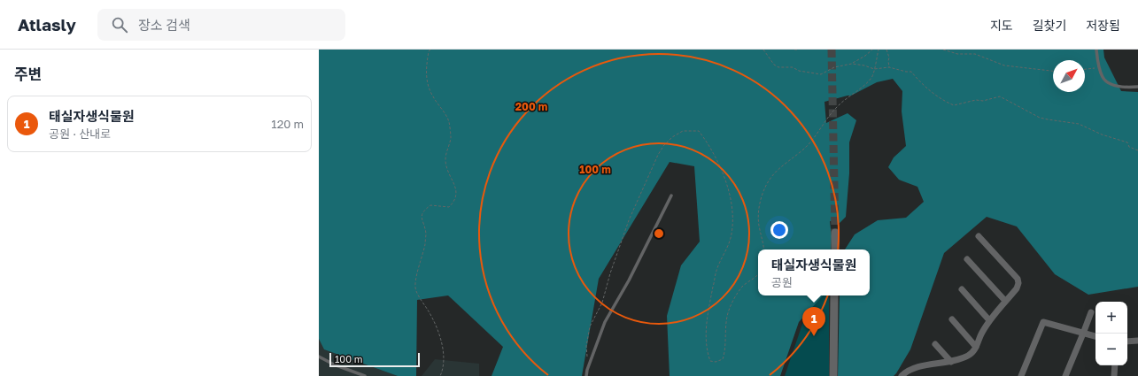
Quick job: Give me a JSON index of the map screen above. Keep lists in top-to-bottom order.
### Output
{
  "scale_bar": "100 m",
  "north": "top right",
  "page": {
    "header": "Atlasly",
    "search": "장소 검색",
    "nav": ["지도", "길찾기", "저장됨"],
    "heading": "주변",
    "list": [
      {
        "mark": "1",
        "name": "태실자생식물원",
        "note": "공원 · 산내로",
        "value": "120 m"
      }
    ],
    "popup": ["태실자생식물원", "공원"],
    "map_buttons": ["+", "−"],
    "pins": "1",
    "scale": "100 m"
  },
  "rings": ["200 m", "100 m"]
}
